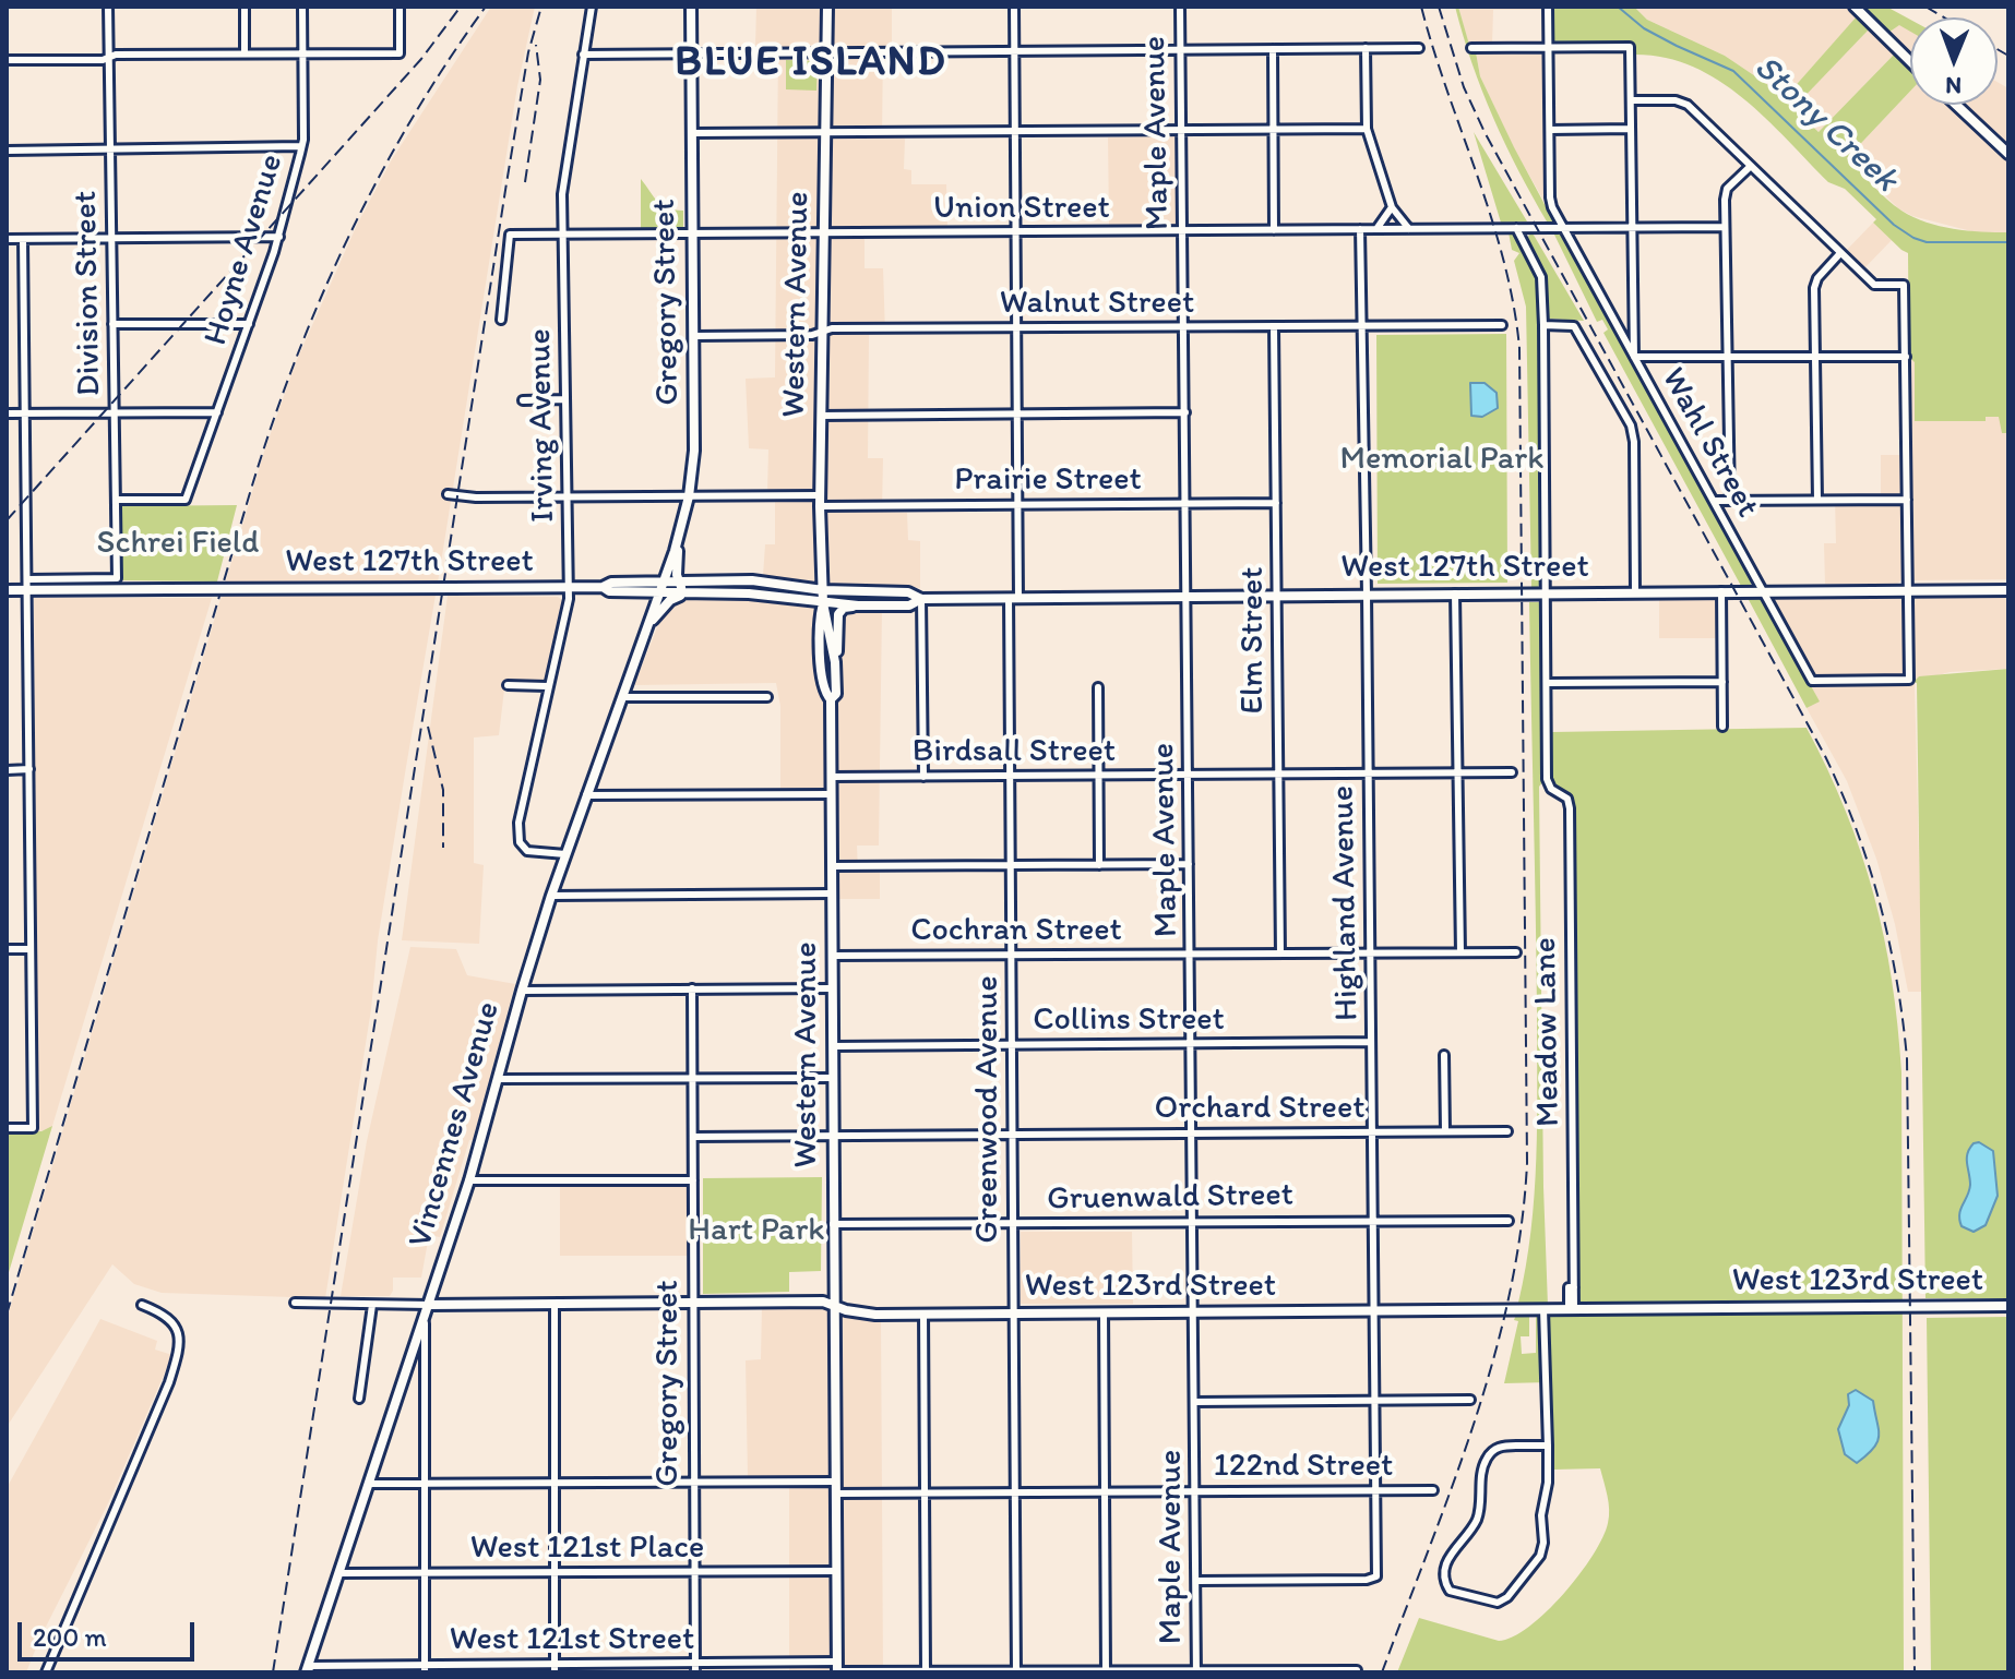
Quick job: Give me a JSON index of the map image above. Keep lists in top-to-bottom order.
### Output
{
  "streets": {
    "main road": [
      "Gregory Street",
      "Western Avenue",
      "West 127th Street",
      "Vincennes Avenue",
      "West 123rd Street"
    ],
    "street": [
      "Maple Avenue",
      "Union Street",
      "Hoyne Avenue",
      "Division Street",
      "Walnut Street",
      "Irving Avenue",
      "Wahl Street",
      "Prairie Street",
      "Elm Street",
      "Birdsall Street",
      "Highland Avenue",
      "Cochran Street",
      "Collins Street",
      "Meadow Lane",
      "Orchard Street",
      "Greenwood Avenue",
      "Gruenwald Street",
      "122nd Street",
      "West 121st Place",
      "West 121st Street"
    ]
  },
  "crossings": [
    ["Maple Avenue", "Union Street"],
    ["Maple Avenue", "Walnut Street"],
    ["Maple Avenue", "Prairie Street"],
    ["Maple Avenue", "West 127th Street"],
    ["Maple Avenue", "Birdsall Street"],
    ["Maple Avenue", "Highland Avenue"],
    ["Maple Avenue", "Cochran Street"],
    ["Maple Avenue", "Collins Street"],
    ["Maple Avenue", "Orchard Street"],
    ["Maple Avenue", "Gruenwald Street"],
    ["Maple Avenue", "West 123rd Street"],
    ["Maple Avenue", "122nd Street"],
    ["Maple Avenue", "West 121st Street"],
    ["Union Street", "Gregory Street"],
    ["Union Street", "Western Avenue"],
    ["Union Street", "Irving Avenue"],
    ["Union Street", "Wahl Street"],
    ["Union Street", "Highland Avenue"],
    ["Union Street", "Greenwood Avenue"],
    ["Hoyne Avenue", "Division Street"],
    ["Division Street", "West 127th Street"],
    ["Gregory Street", "Walnut Street"],
    ["Gregory Street", "Prairie Street"],
    ["Gregory Street", "West 127th Street"],
    ["Gregory Street", "Orchard Street"],
    ["Gregory Street", "Vincennes Avenue"],
    ["Gregory Street", "West 123rd Street"],
    ["Gregory Street", "West 121st Place"],
    ["Gregory Street", "West 121st Street"],
    ["Walnut Street", "Western Avenue"],
    ["Walnut Street", "Elm Street"],
    ["Walnut Street", "Highland Avenue"],
    ["Walnut Street", "Greenwood Avenue"],
    ["Western Avenue", "Prairie Street"],
    ["Western Avenue", "West 127th Street"],
    ["Western Avenue", "Birdsall Street"],
    ["Western Avenue", "Cochran Street"],
    ["Western Avenue", "Collins Street"],
    ["Western Avenue", "Orchard Street"],
    ["Western Avenue", "Gruenwald Street"],
    ["Western Avenue", "West 123rd Street"],
    ["Western Avenue", "122nd Street"],
    ["Western Avenue", "West 121st Place"],
    ["Western Avenue", "West 121st Street"],
    ["Irving Avenue", "Prairie Street"],
    ["Irving Avenue", "West 127th Street"],
    ["Irving Avenue", "Vincennes Avenue"],
    ["Wahl Street", "West 127th Street"],
    ["Prairie Street", "Elm Street"],
    ["Prairie Street", "Greenwood Avenue"],
    ["West 127th Street", "Elm Street"],
    ["West 127th Street", "Highland Avenue"],
    ["West 127th Street", "Greenwood Avenue"],
    ["West 127th Street", "Vincennes Avenue"],
    ["Elm Street", "Birdsall Street"],
    ["Elm Street", "Cochran Street"],
    ["Birdsall Street", "Highland Avenue"],
    ["Birdsall Street", "Greenwood Avenue"],
    ["Highland Avenue", "Cochran Street"],
    ["Highland Avenue", "Collins Street"],
    ["Highland Avenue", "Orchard Street"],
    ["Highland Avenue", "Gruenwald Street"],
    ["Highland Avenue", "West 123rd Street"],
    ["Highland Avenue", "122nd Street"],
    ["Cochran Street", "Greenwood Avenue"],
    ["Collins Street", "Greenwood Avenue"],
    ["Meadow Lane", "West 123rd Street"],
    ["Orchard Street", "Greenwood Avenue"],
    ["Greenwood Avenue", "Gruenwald Street"],
    ["Greenwood Avenue", "West 123rd Street"],
    ["Greenwood Avenue", "122nd Street"],
    ["Greenwood Avenue", "West 121st Street"],
    ["Vincennes Avenue", "West 123rd Street"],
    ["Vincennes Avenue", "West 121st Place"],
    ["Vincennes Avenue", "West 121st Street"]
  ],
  "districts": ["BLUE ISLAND"],
  "water": ["Stony Creek"],
  "parks": ["Memorial Park", "Schrei Field", "Hart Park"],
  "scale_bar": "200 m",
  "north": "bottom"
}
